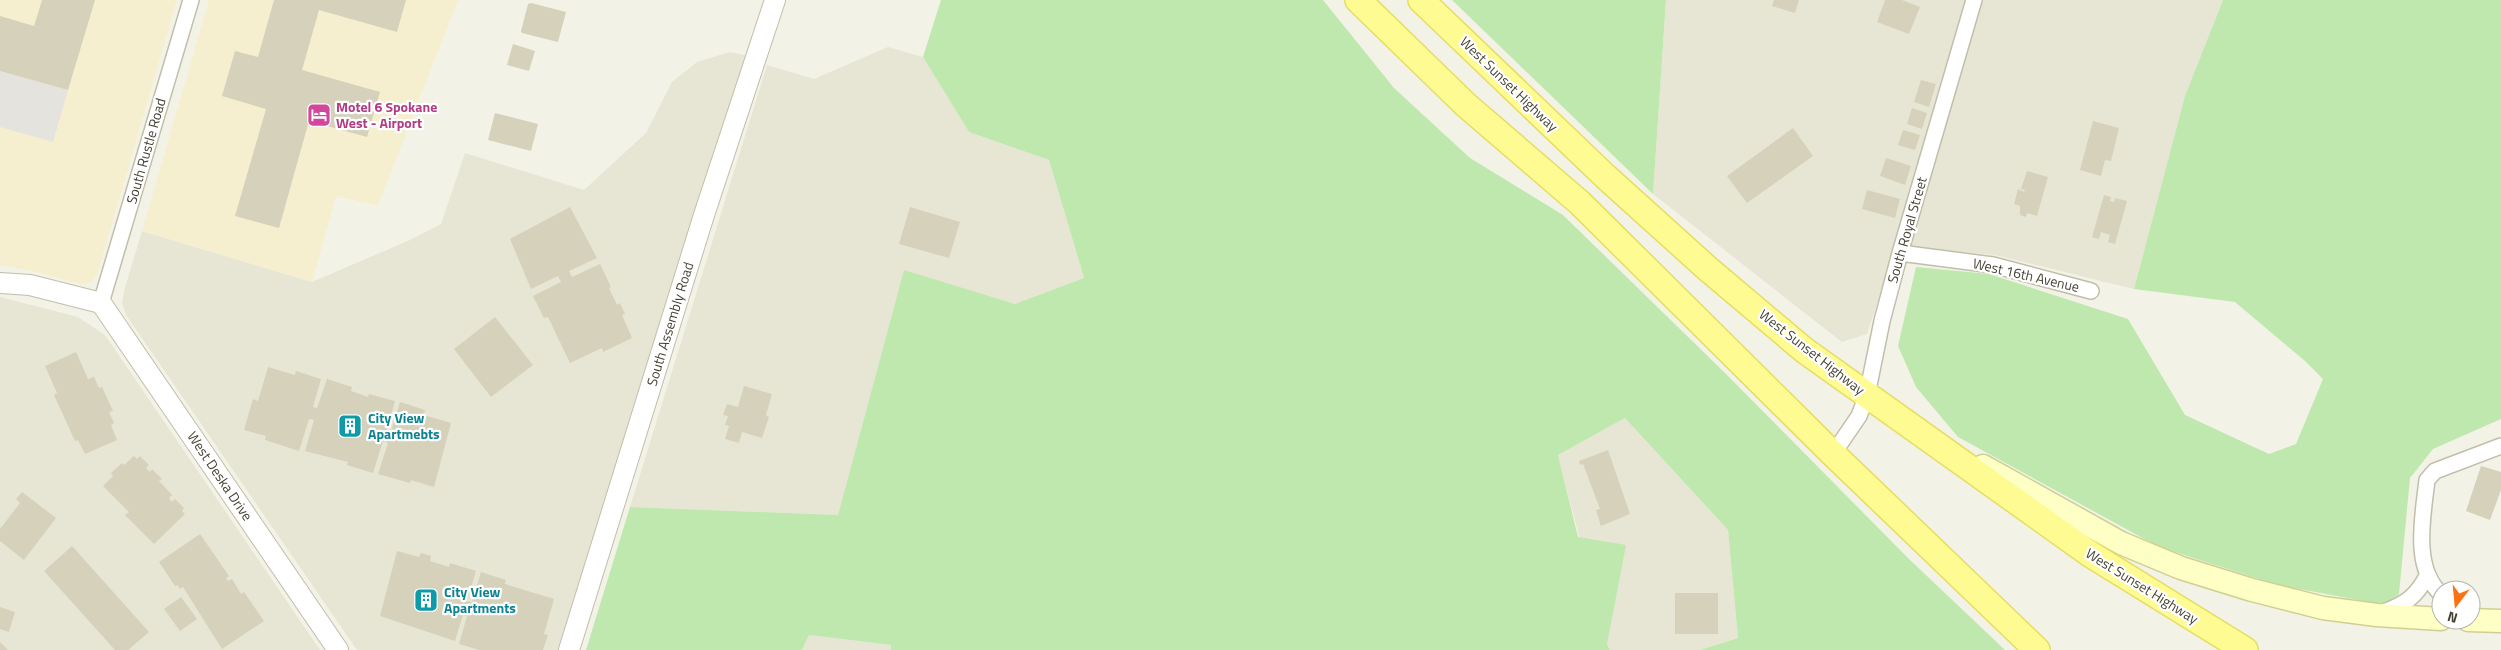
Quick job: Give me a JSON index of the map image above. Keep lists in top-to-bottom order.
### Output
{
  "streets": {
    "main road": ["West Sunset Highway"],
    "street": [
      "South Rustle Road",
      "South Royal Street",
      "West 16th Avenue",
      "South Assembly Road",
      "West Deska Drive"
    ]
  },
  "crossings": [
    ["West Sunset Highway", "South Royal Street"],
    ["South Rustle Road", "West Deska Drive"],
    ["South Royal Street", "West 16th Avenue"]
  ],
  "places": {
    "hotel": ["Motel 6 Spokane West - Airport"],
    "building": ["City View Apartmebts", "City View Apartments"]
  },
  "north": "bottom"
}
